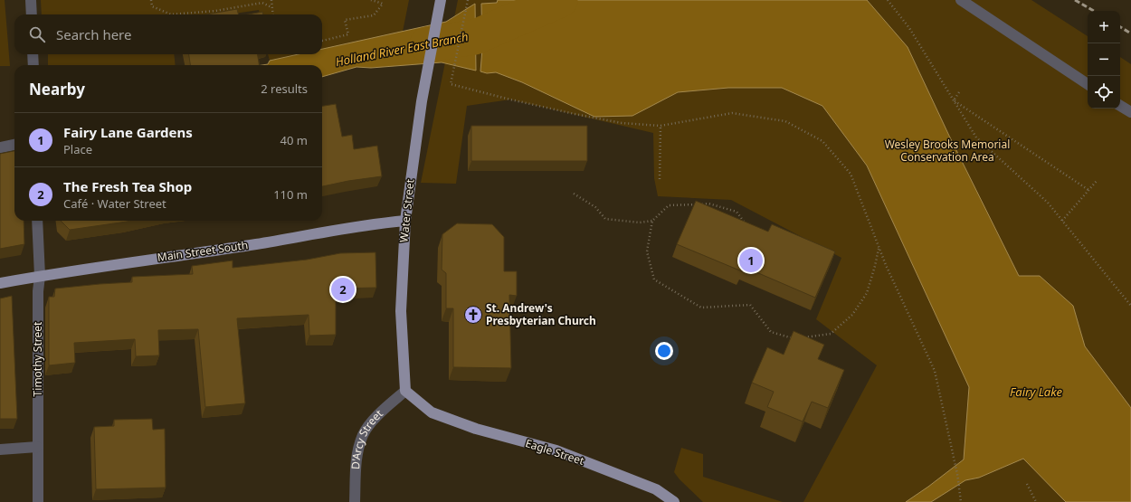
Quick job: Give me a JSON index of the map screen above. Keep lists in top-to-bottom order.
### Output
{
  "streets": {
    "main road": ["Water Street", "Main Street South", "Eagle Street"],
    "street": ["Timothy Street", "D'Arcy Street"]
  },
  "crossings": [
    ["Water Street", "Main Street South"],
    ["Water Street", "D'Arcy Street"],
    ["Water Street", "Eagle Street"],
    ["Main Street South", "Timothy Street"],
    ["D'Arcy Street", "Eagle Street"]
  ],
  "water": ["Holland River East Branch", "Fairy Lake"],
  "parks": ["Wesley Brooks Memorial Conservation Area"],
  "places": {
    "church": ["St. Andrew's Presbyterian Church"]
  },
  "page": {
    "map_buttons": ["+", "−"],
    "search": "Search here",
    "heading": ["Nearby", "2 results"],
    "list": [
      {
        "mark": "1",
        "name": "Fairy Lane Gardens",
        "note": "Place",
        "value": "40 m"
      },
      {
        "mark": "2",
        "name": "The Fresh Tea Shop",
        "note": "Café · Water Street",
        "value": "110 m"
      }
    ],
    "pins": ["1", "2"]
  }
}
